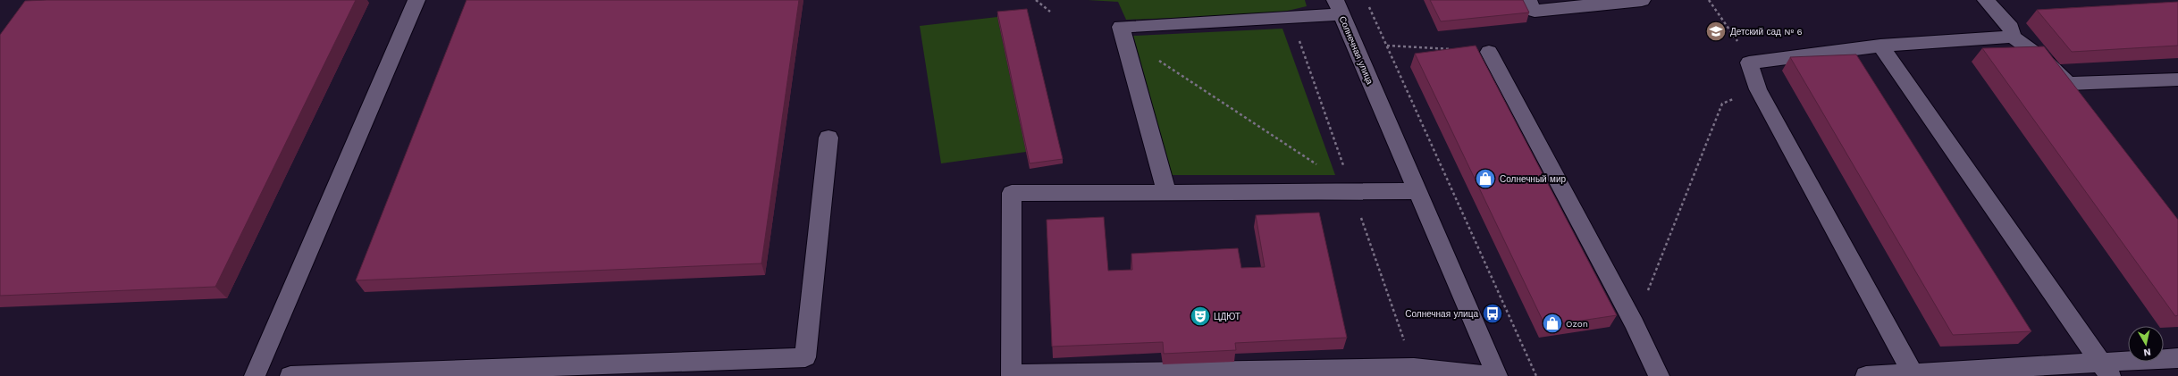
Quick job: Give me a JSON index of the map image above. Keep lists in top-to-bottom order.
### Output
{
  "streets": {
    "street": ["Солнечная улица"]
  },
  "places": {
    "school or university": ["Детский сад № 6"],
    "shop": ["Солнечный мир", "Ozon"],
    "bus stop": ["Солнечная улица"],
    "theatre": ["ЦДЮТ"]
  },
  "north": "bottom"
}
